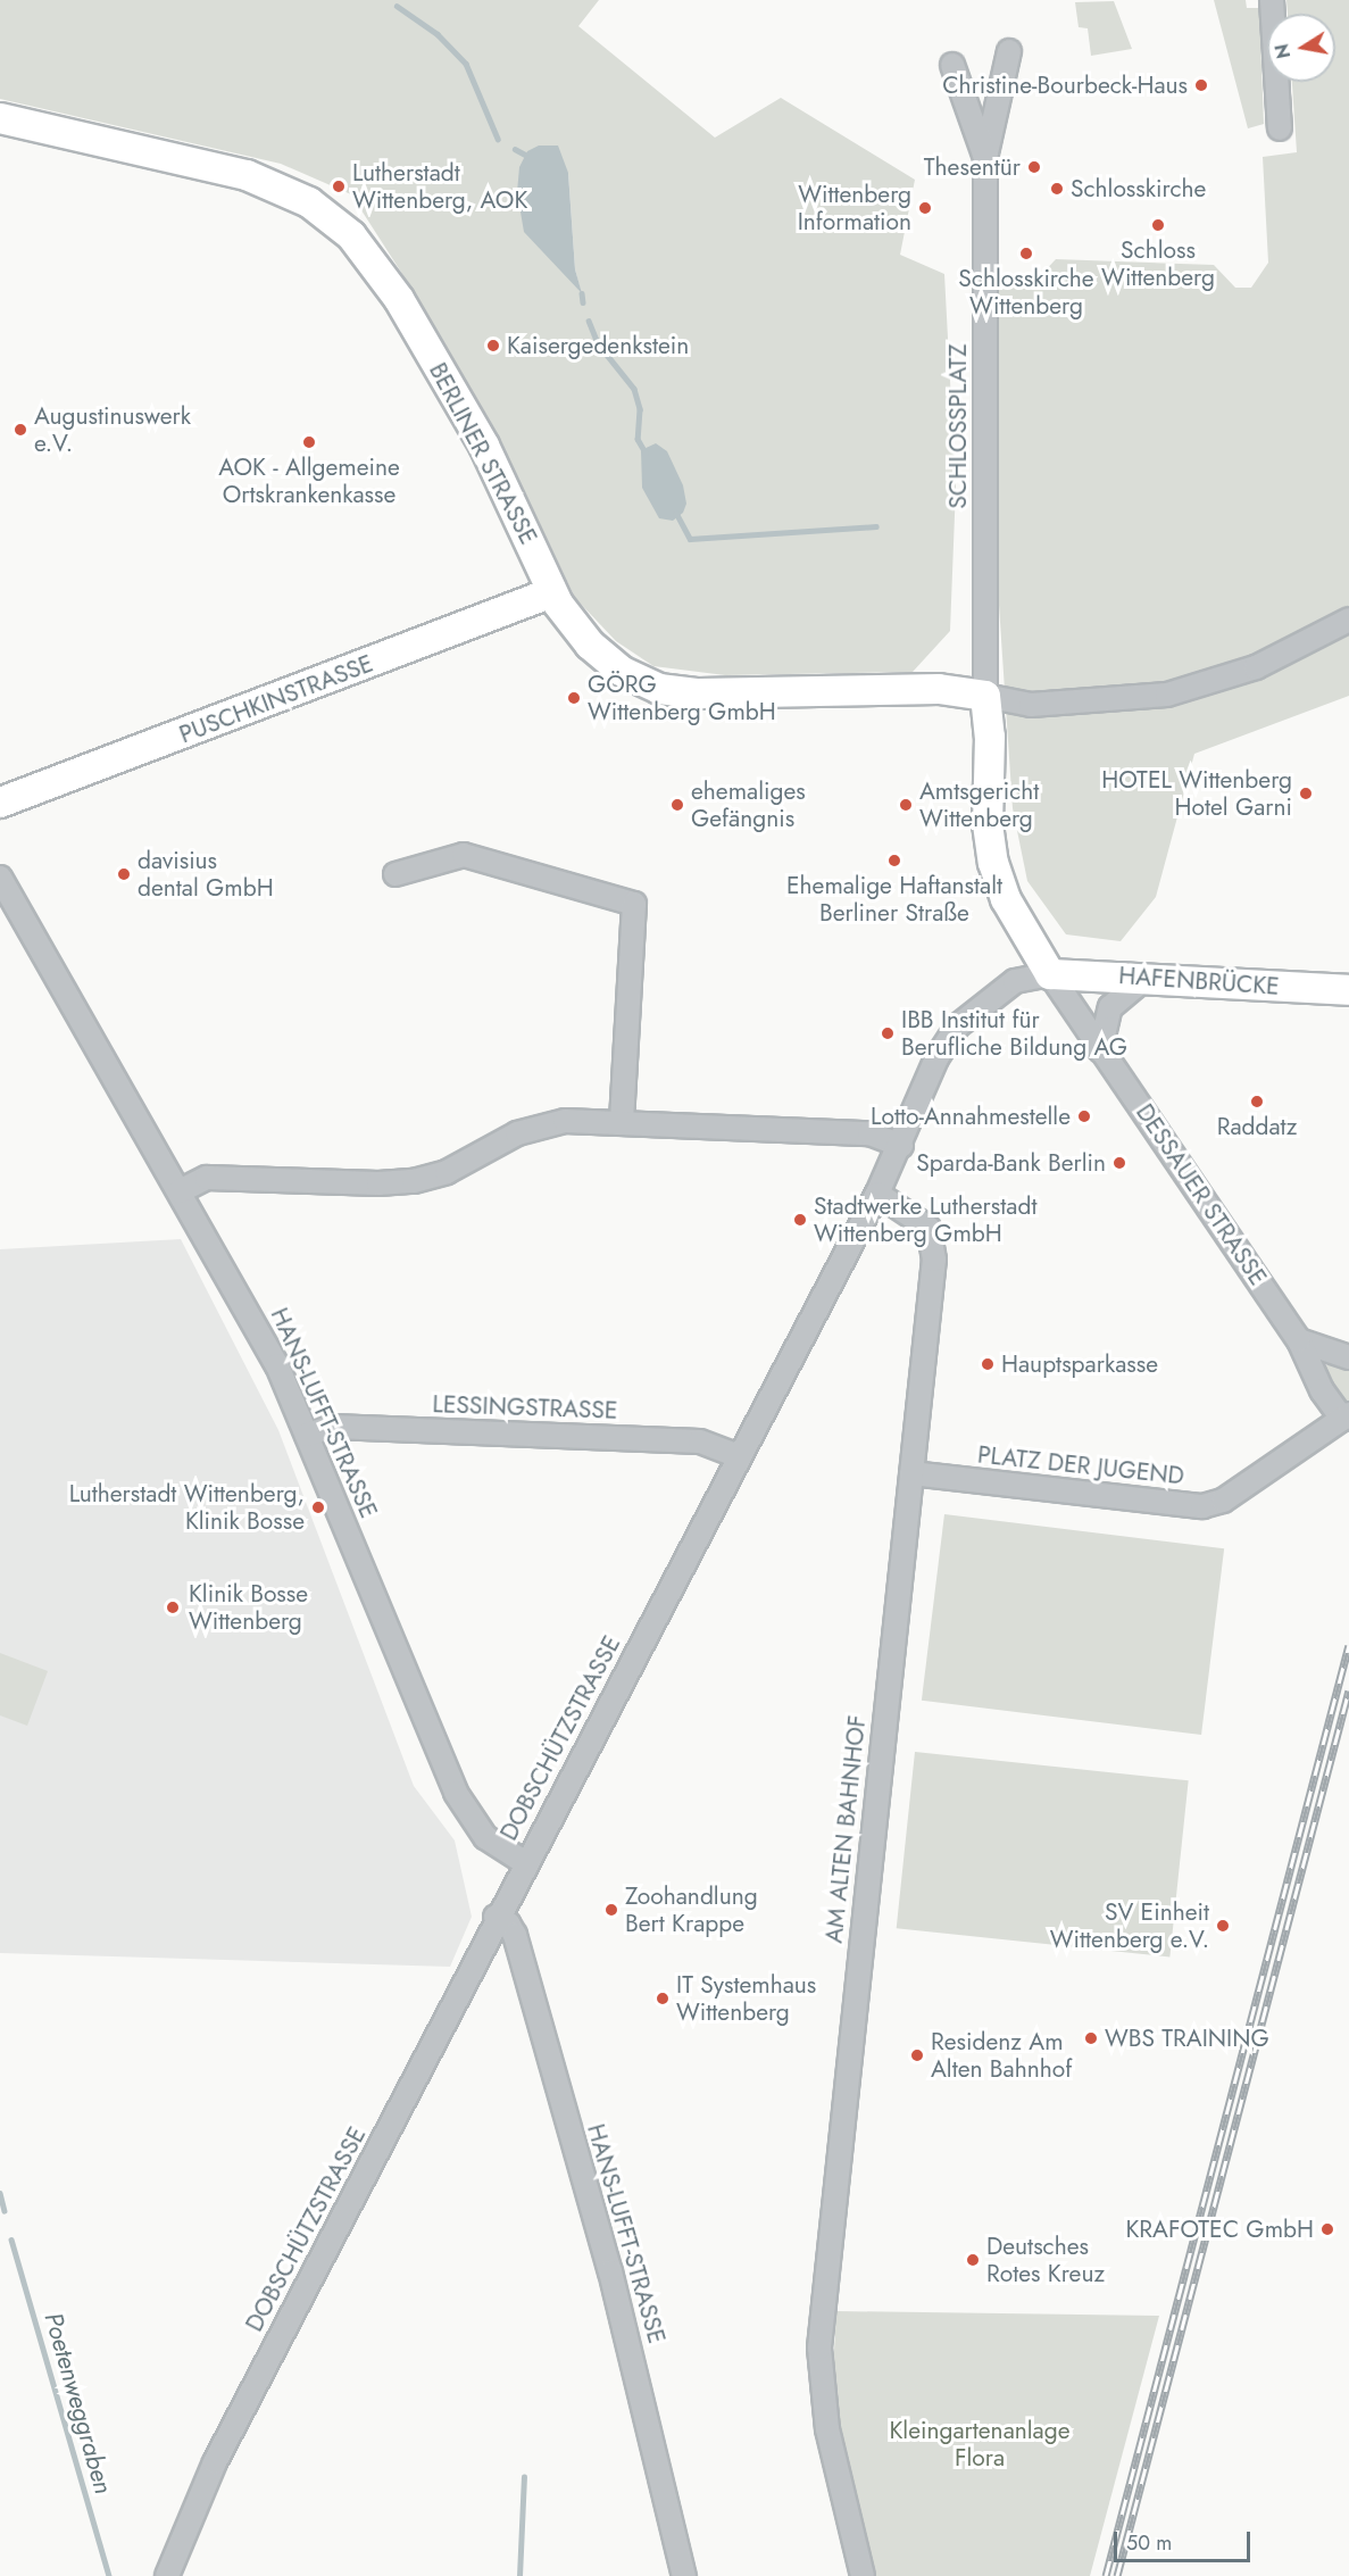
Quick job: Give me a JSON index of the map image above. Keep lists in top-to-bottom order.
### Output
{
  "streets": {
    "main road": [
      "BERLINER STRASSE",
      "PUSCHKINSTRASSE",
      "HAFENBRÜCKE",
      "DESSAUER STRASSE"
    ],
    "street": [
      "SCHLOSSPLATZ",
      "LESSINGSTRASSE",
      "HANS-LUFFT-STRASSE",
      "PLATZ DER JUGEND",
      "DOBSCHÜTZSTRASSE",
      "AM ALTEN BAHNHOF"
    ]
  },
  "crossings": [
    ["SCHLOSSPLATZ", "BERLINER STRASSE"],
    ["SCHLOSSPLATZ", "DESSAUER STRASSE"],
    ["BERLINER STRASSE", "PUSCHKINSTRASSE"],
    ["BERLINER STRASSE", "DESSAUER STRASSE"],
    ["HAFENBRÜCKE", "DESSAUER STRASSE"],
    ["HAFENBRÜCKE", "DOBSCHÜTZSTRASSE"],
    ["DESSAUER STRASSE", "PLATZ DER JUGEND"],
    ["DESSAUER STRASSE", "DOBSCHÜTZSTRASSE"],
    ["LESSINGSTRASSE", "HANS-LUFFT-STRASSE"],
    ["LESSINGSTRASSE", "DOBSCHÜTZSTRASSE"],
    ["HANS-LUFFT-STRASSE", "DOBSCHÜTZSTRASSE"],
    ["PLATZ DER JUGEND", "AM ALTEN BAHNHOF"],
    ["DOBSCHÜTZSTRASSE", "AM ALTEN BAHNHOF"]
  ],
  "water": ["Poetenweggraben"],
  "parks": ["Kleingartenanlage Flora"],
  "places": [
    "Christine-Bourbeck-Haus",
    "Thesentür",
    "Lutherstadt Wittenberg, AOK",
    "Schlosskirche",
    "Wittenberg Information",
    "Schloss Wittenberg",
    "Schlosskirche Wittenberg",
    "Kaisergedenkstein",
    "Augustinuswerk e.V.",
    "AOK - Allgemeine Ortskrankenkasse",
    "GÖRG Wittenberg GmbH",
    "HOTEL Wittenberg Hotel Garni",
    "ehemaliges Gefängnis",
    "Amtsgericht Wittenberg",
    "Ehemalige Haftanstalt Berliner Straße",
    "davisius dental GmbH",
    "IBB Institut für Berufliche Bildung AG",
    "Raddatz",
    "Lotto-Annahmestelle",
    "Sparda-Bank Berlin",
    "Stadtwerke Lutherstadt Wittenberg GmbH",
    "Hauptsparkasse",
    "Lutherstadt Wittenberg, Klinik Bosse",
    "Klinik Bosse Wittenberg",
    "Zoohandlung Bert Krappe",
    "SV Einheit Wittenberg e.V.",
    "IT Systemhaus Wittenberg",
    "WBS TRAINING",
    "Residenz Am Alten Bahnhof",
    "KRAFOTEC GmbH",
    "Deutsches Rotes Kreuz"
  ],
  "scale_bar": "50 m",
  "north": "left"
}
